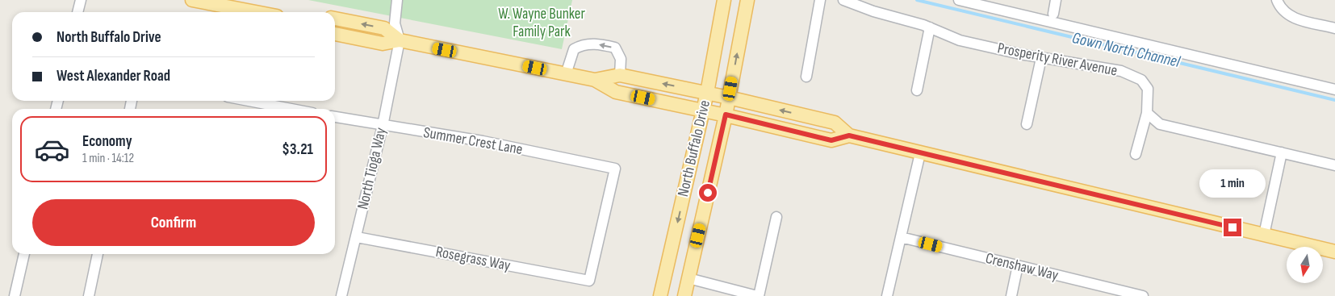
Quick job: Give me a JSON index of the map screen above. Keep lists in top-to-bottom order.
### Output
{
  "streets": {
    "main road": ["North Buffalo Drive"],
    "street": [
      "Prosperity River Avenue",
      "Summer Crest Lane",
      "North Tioga Way",
      "Rosegrass Way",
      "Crenshaw Way"
    ]
  },
  "crossings": [
    ["Summer Crest Lane", "North Tioga Way"],
    ["Summer Crest Lane", "Rosegrass Way"],
    ["North Tioga Way", "Rosegrass Way"]
  ],
  "water": ["Gown North Channel"],
  "parks": ["W. Wayne Bunker Family Park"],
  "north": "bottom",
  "page": {
    "banner": ["North Buffalo Drive", "West Alexander Road"],
    "list": [
      {
        "name": "Economy",
        "note": "1 min · 14:12",
        "value": "$3.21"
      }
    ],
    "bubble": "1 min",
    "buttons": "Confirm"
  }
}
